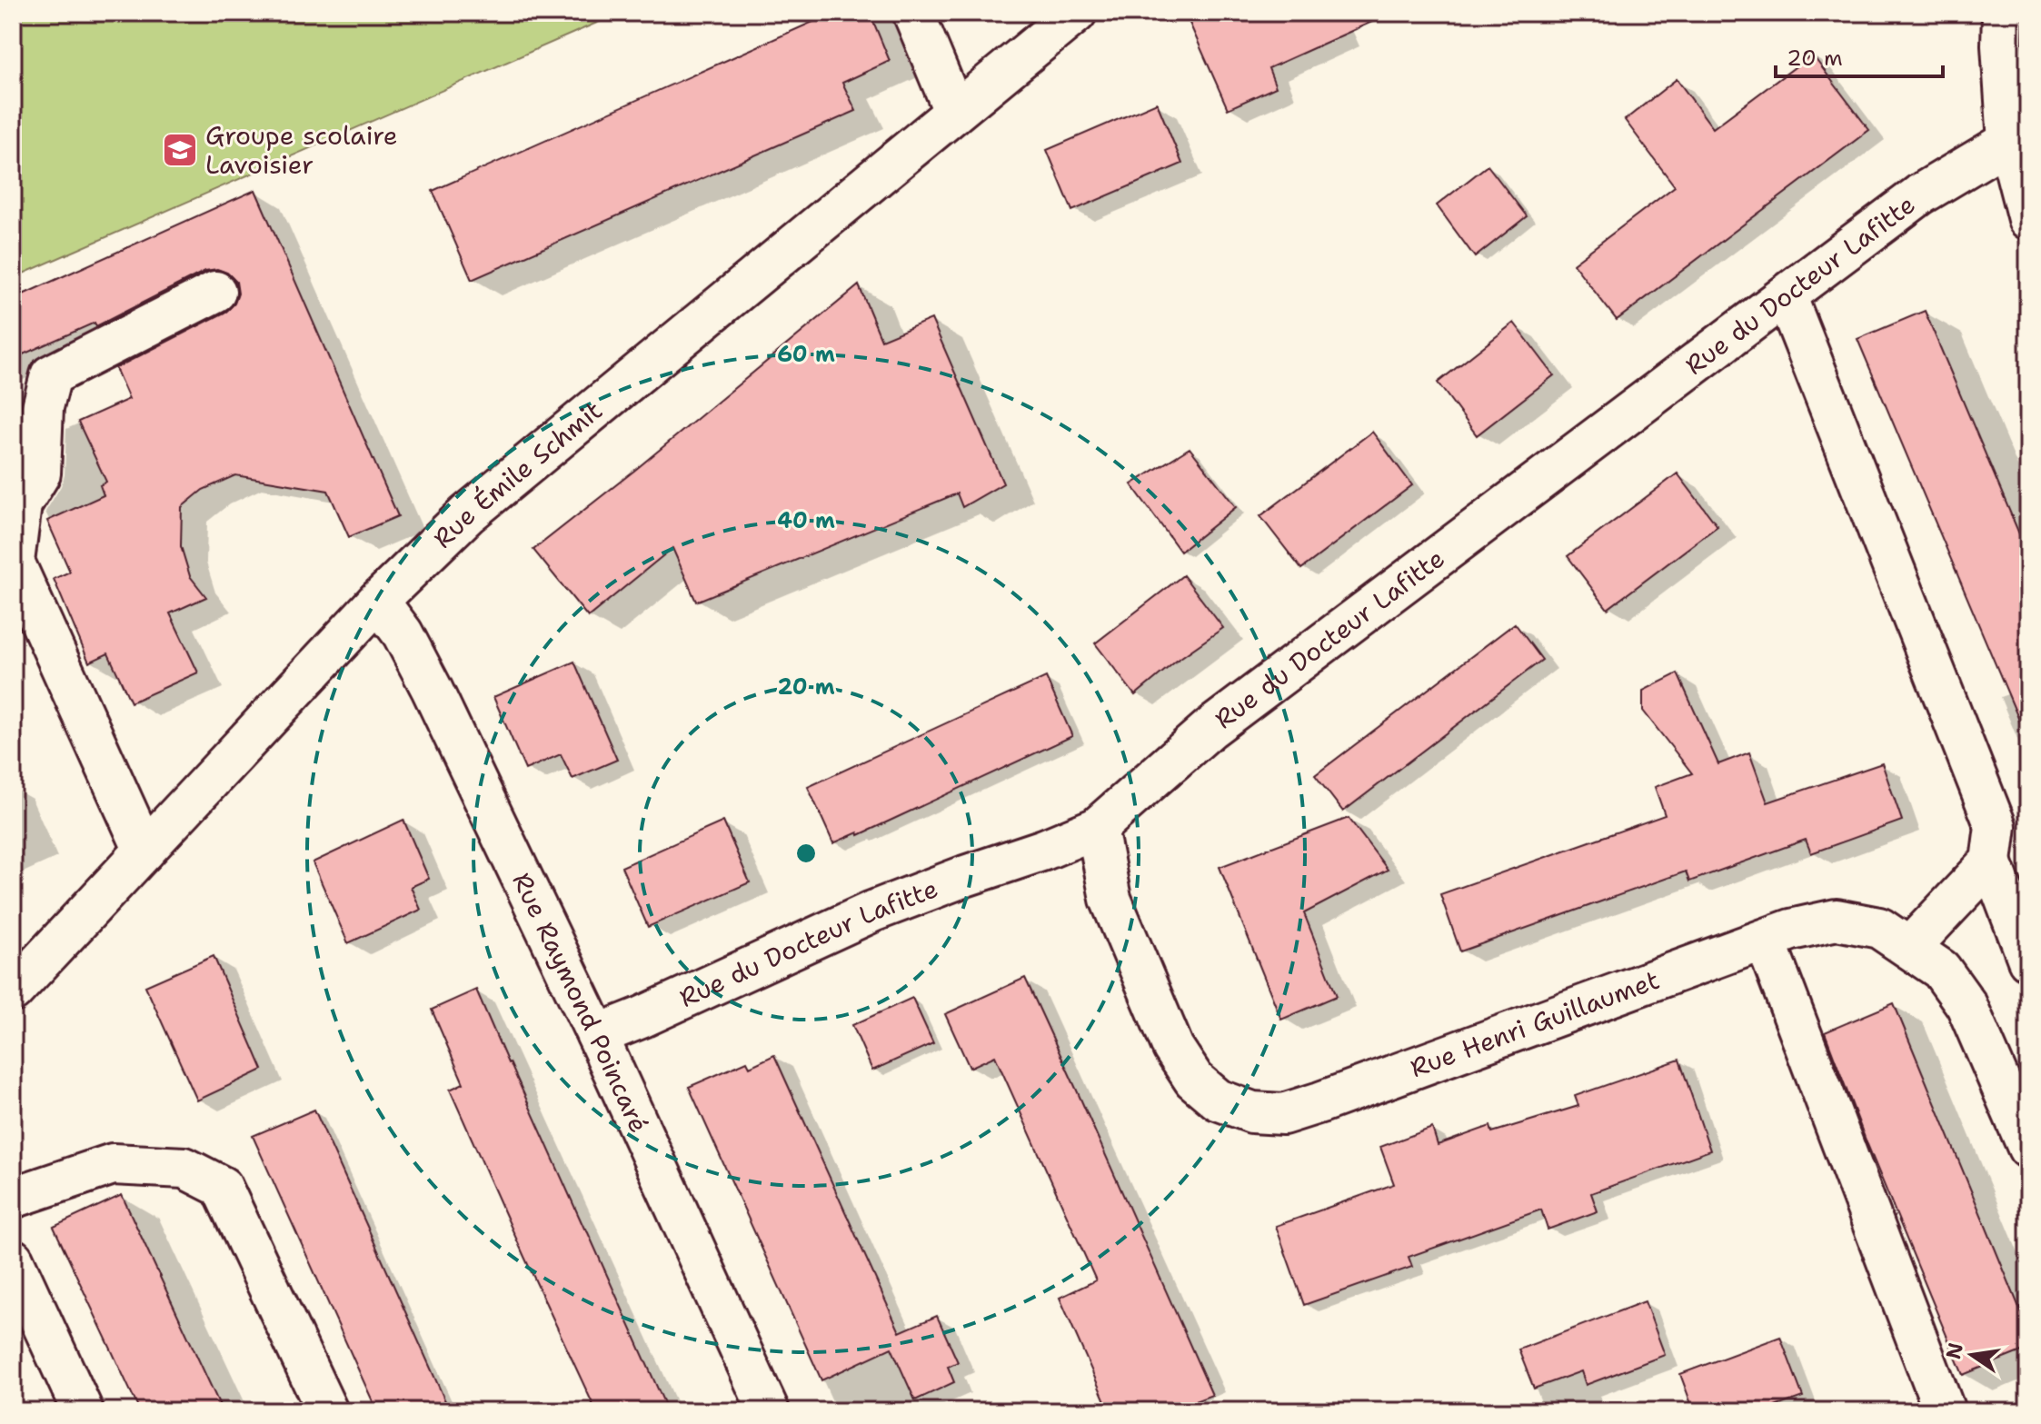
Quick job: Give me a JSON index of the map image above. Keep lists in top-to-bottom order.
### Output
{
  "streets": {
    "street": [
      "Rue du Docteur Lafitte",
      "Rue Émile Schmit",
      "Rue Raymond Poincaré",
      "Rue Henri Guillaumet"
    ]
  },
  "crossings": [
    ["Rue du Docteur Lafitte", "Rue Raymond Poincaré"],
    ["Rue du Docteur Lafitte", "Rue Henri Guillaumet"],
    ["Rue Émile Schmit", "Rue Raymond Poincaré"]
  ],
  "places": {
    "school or university": ["Groupe scolaire Lavoisier"]
  },
  "scale_bar": "20 m",
  "north": "left",
  "rings": ["60 m", "40 m", "20 m"]
}
